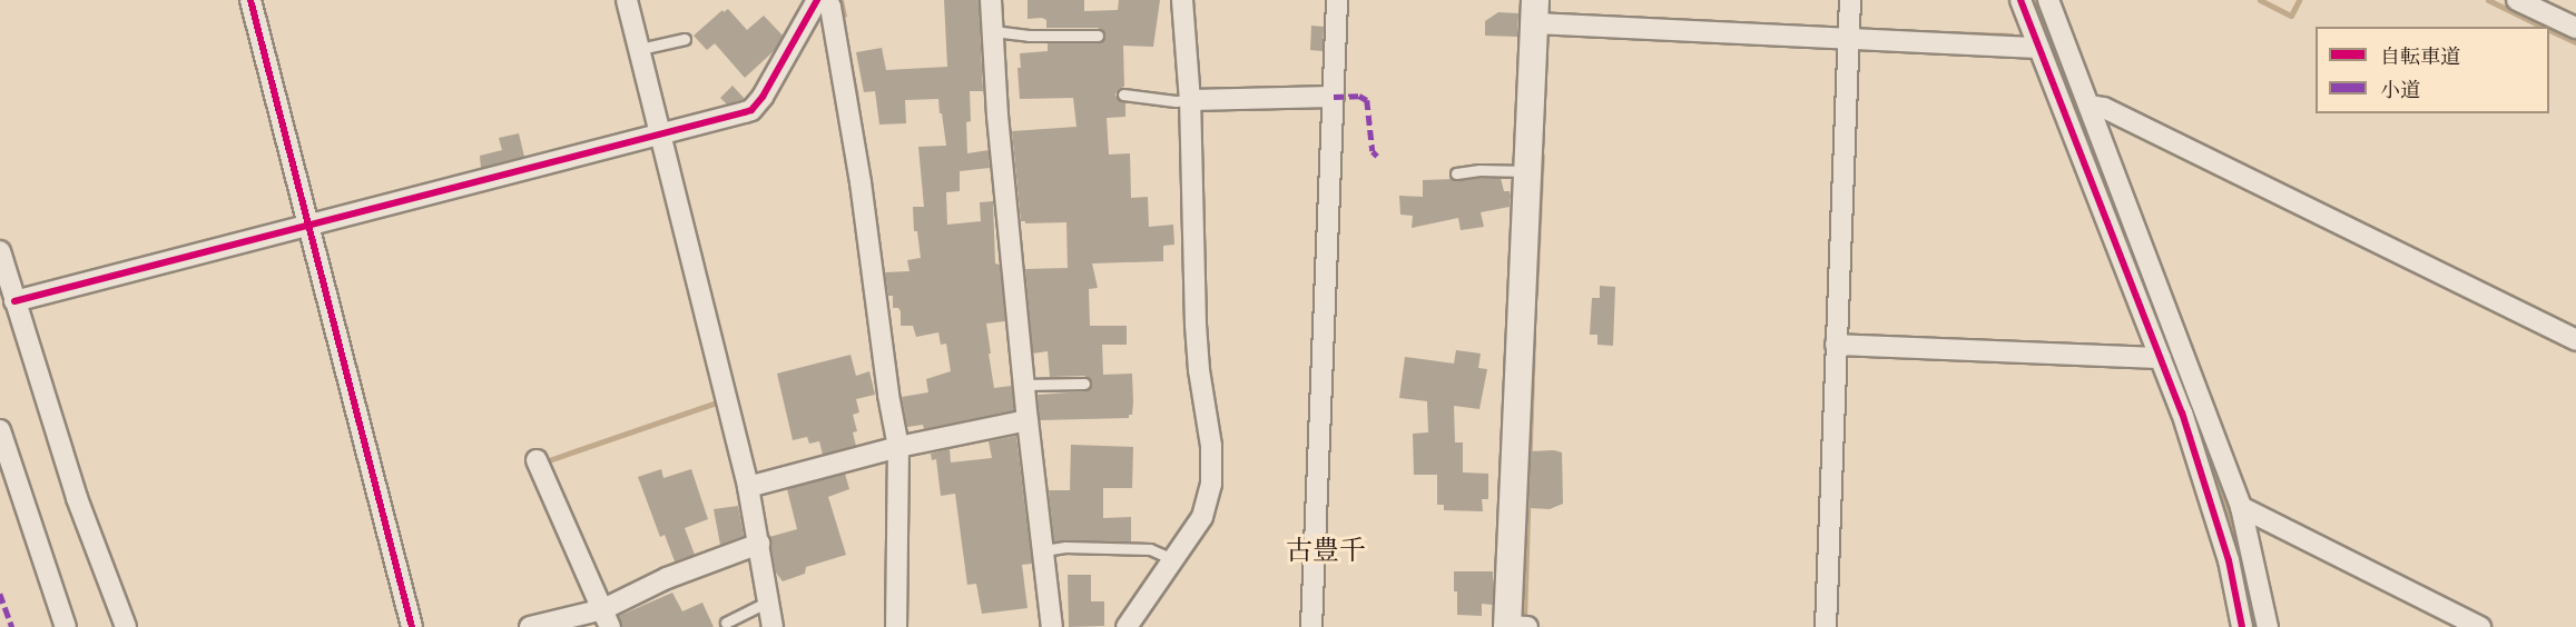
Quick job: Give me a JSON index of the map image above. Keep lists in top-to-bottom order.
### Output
{
  "districts": ["古豊千"],
  "legend": ["自転車道", "小道"]
}
